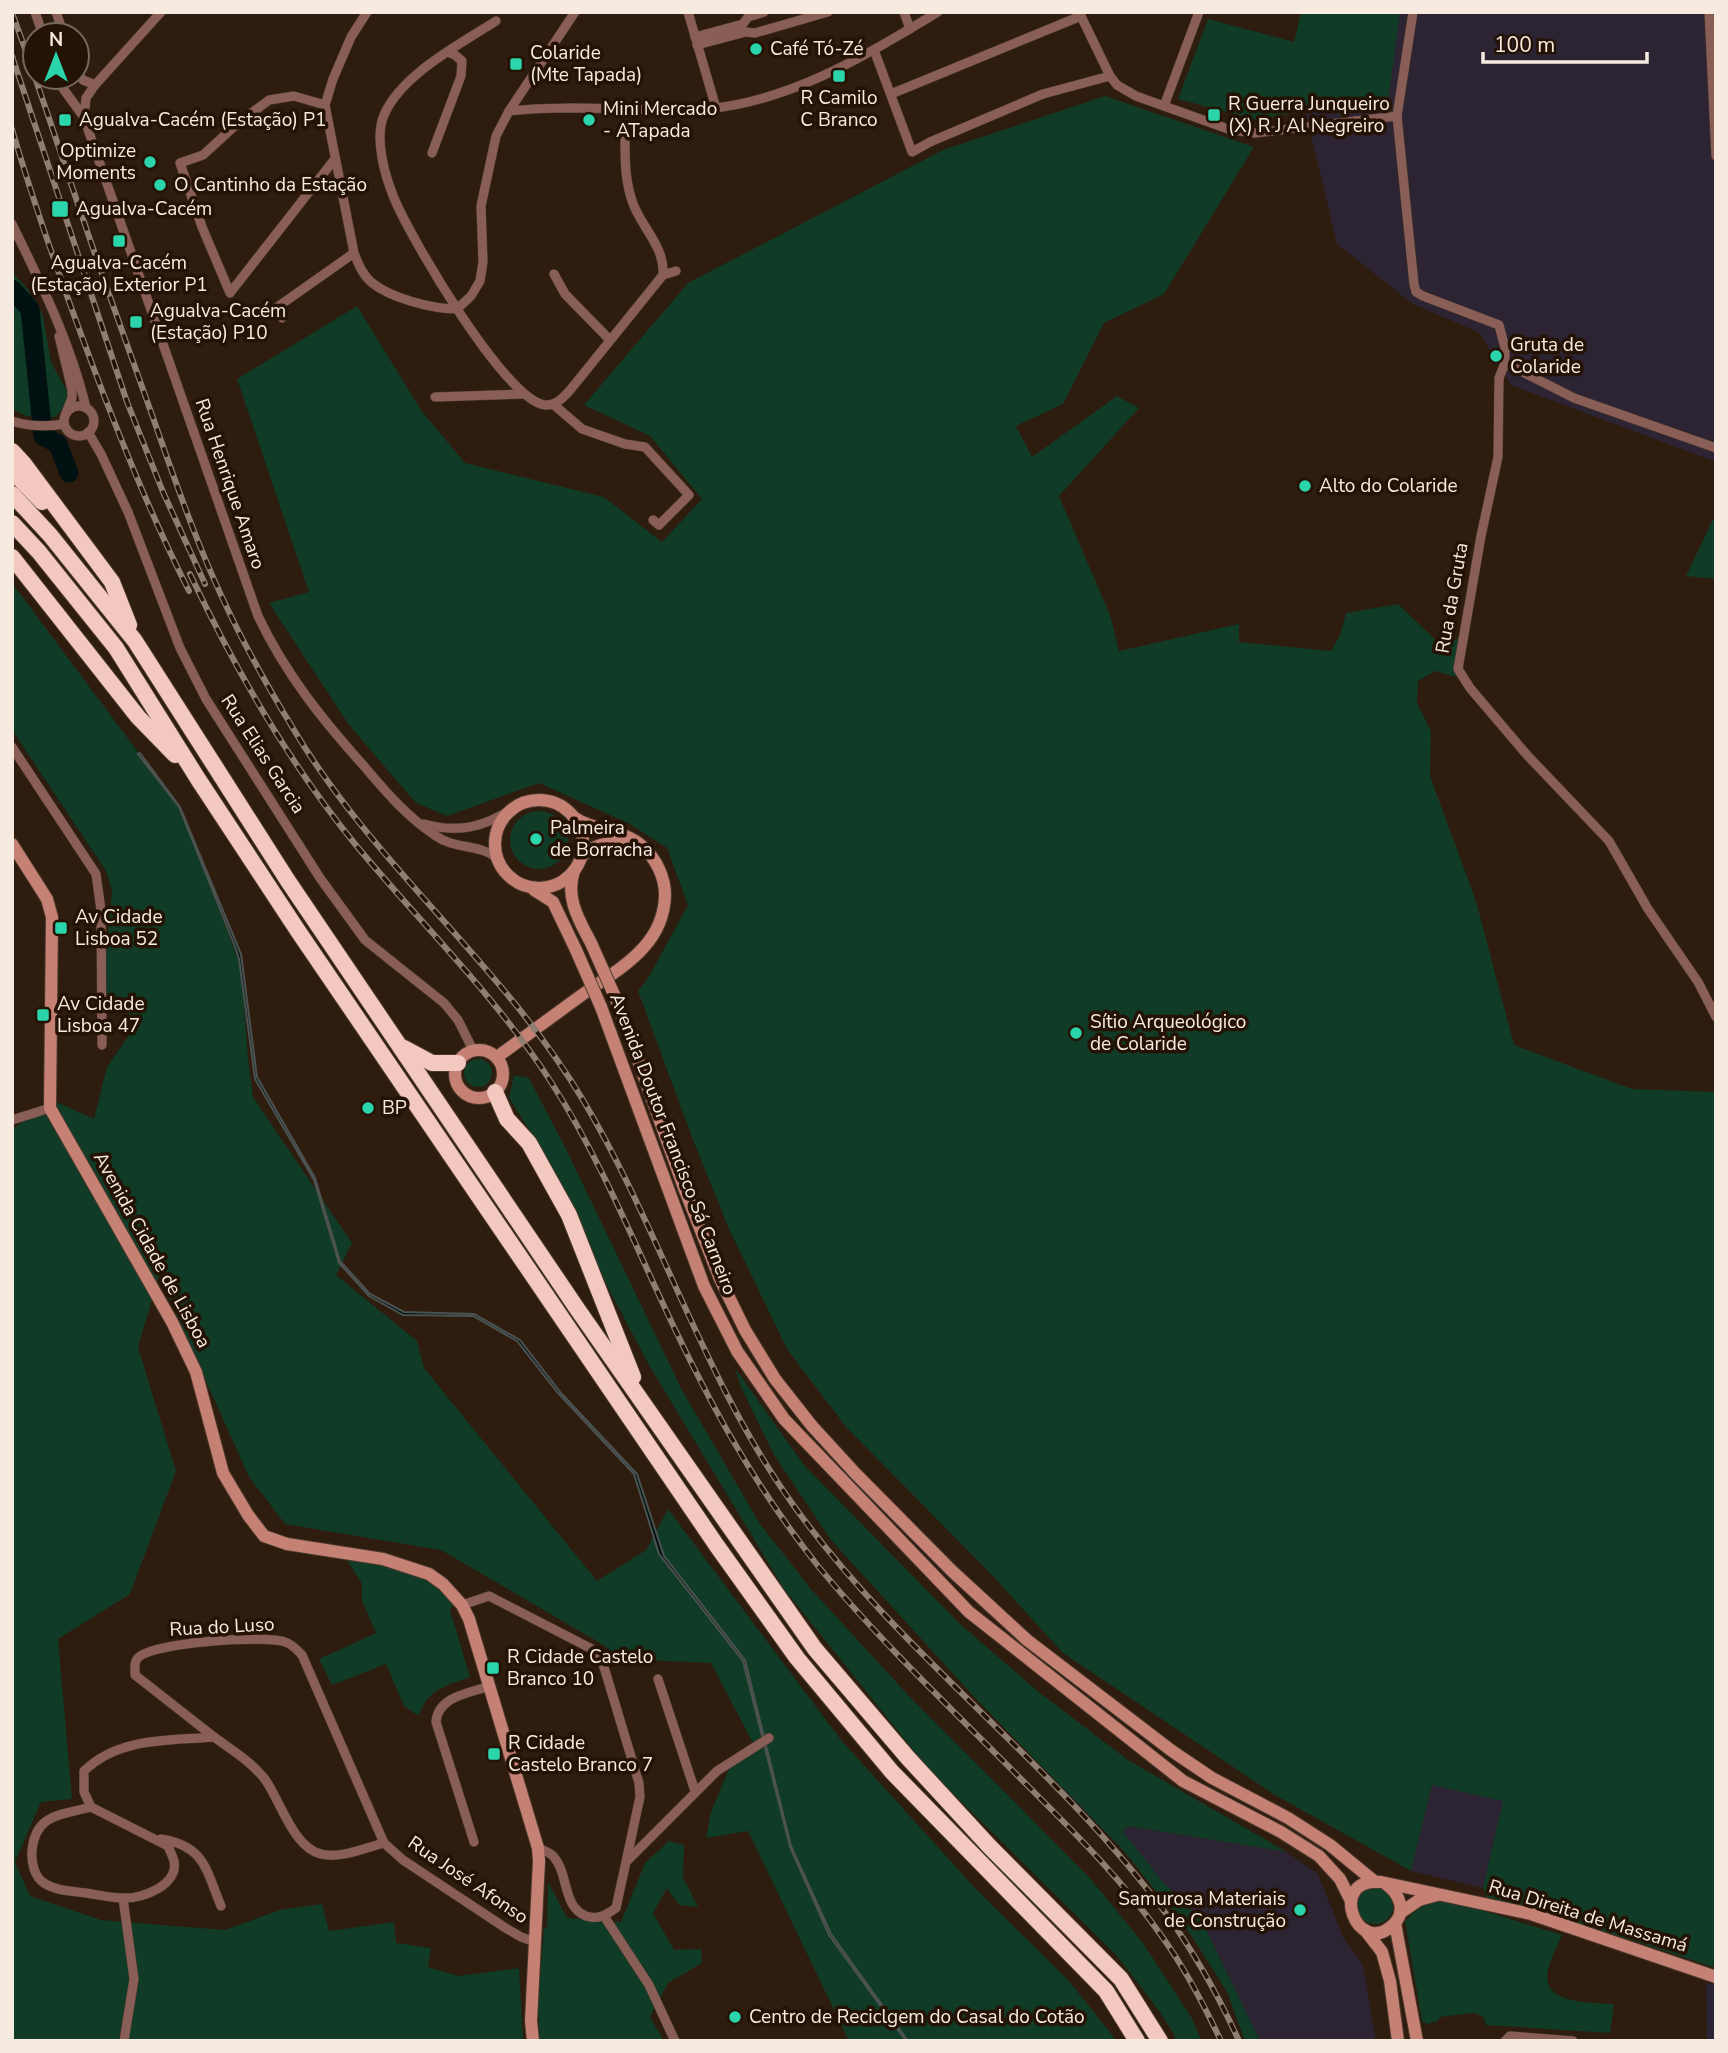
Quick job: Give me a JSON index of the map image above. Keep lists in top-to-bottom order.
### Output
{
  "streets": {
    "main road": ["Avenida Doutor Francisco Sá Carneiro", "Avenida Cidade de Lisboa", "Rua Direita de Massamá"],
    "street": [
      "Rua Henrique Amaro",
      "Rua da Gruta",
      "Rua Elias Garcia",
      "Rua do Luso",
      "Rua José Afonso"
    ]
  },
  "crossings": [
    ["Rua Henrique Amaro", "Avenida Doutor Francisco Sá Carneiro"],
    ["Avenida Doutor Francisco Sá Carneiro", "Rua Direita de Massamá"],
    ["Rua do Luso", "Rua José Afonso"]
  ],
  "places": {
    "other": [
      "Café Tó-Zé",
      "Mini Mercado - ATapada",
      "Optimize Moments",
      "O Cantinho da Estação",
      "Gruta de Colaride",
      "Alto do Colaride",
      "Palmeira de Borracha",
      "Sítio Arqueológico de Colaride",
      "BP",
      "Samurosa Materiais de Construção",
      "Centro de Reciclgem do Casal do Cotão"
    ],
    "transit": [
      "Colaride (Mte Tapada)",
      "R Camilo C Branco",
      "R Guerra Junqueiro (X) R J Al Negreiro",
      "Agualva-Cacém (Estação) P1",
      "Agualva-Cacém",
      "Agualva-Cacém (Estação) Exterior P1",
      "Agualva-Cacém (Estação) P10",
      "Av Cidade Lisboa 52",
      "Av Cidade Lisboa 47",
      "R Cidade Castelo Branco 10",
      "R Cidade Castelo Branco 7"
    ]
  },
  "scale_bar": "100 m",
  "north": "top"
}
